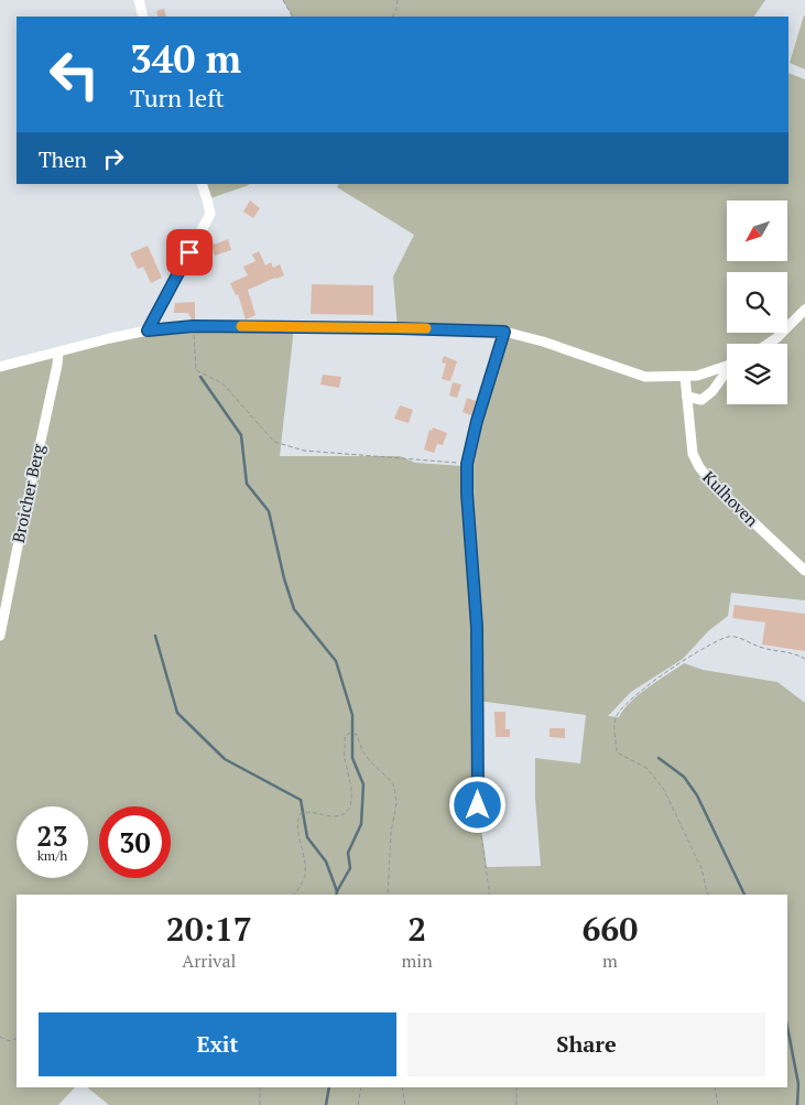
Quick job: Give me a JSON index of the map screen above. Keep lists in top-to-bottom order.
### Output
{
  "streets": {
    "street": ["Broicher Berg", "Kulhoven"]
  },
  "north": "bottom left",
  "page": {
    "turn": ["340 m", "Turn left"],
    "then": "Then",
    "speed": "23 km/h",
    "limit": "30",
    "eta": [
      "20:17",
      "Arrival",
      "2",
      "min",
      "660",
      "m"
    ],
    "buttons": ["Exit", "Share"]
  }
}
